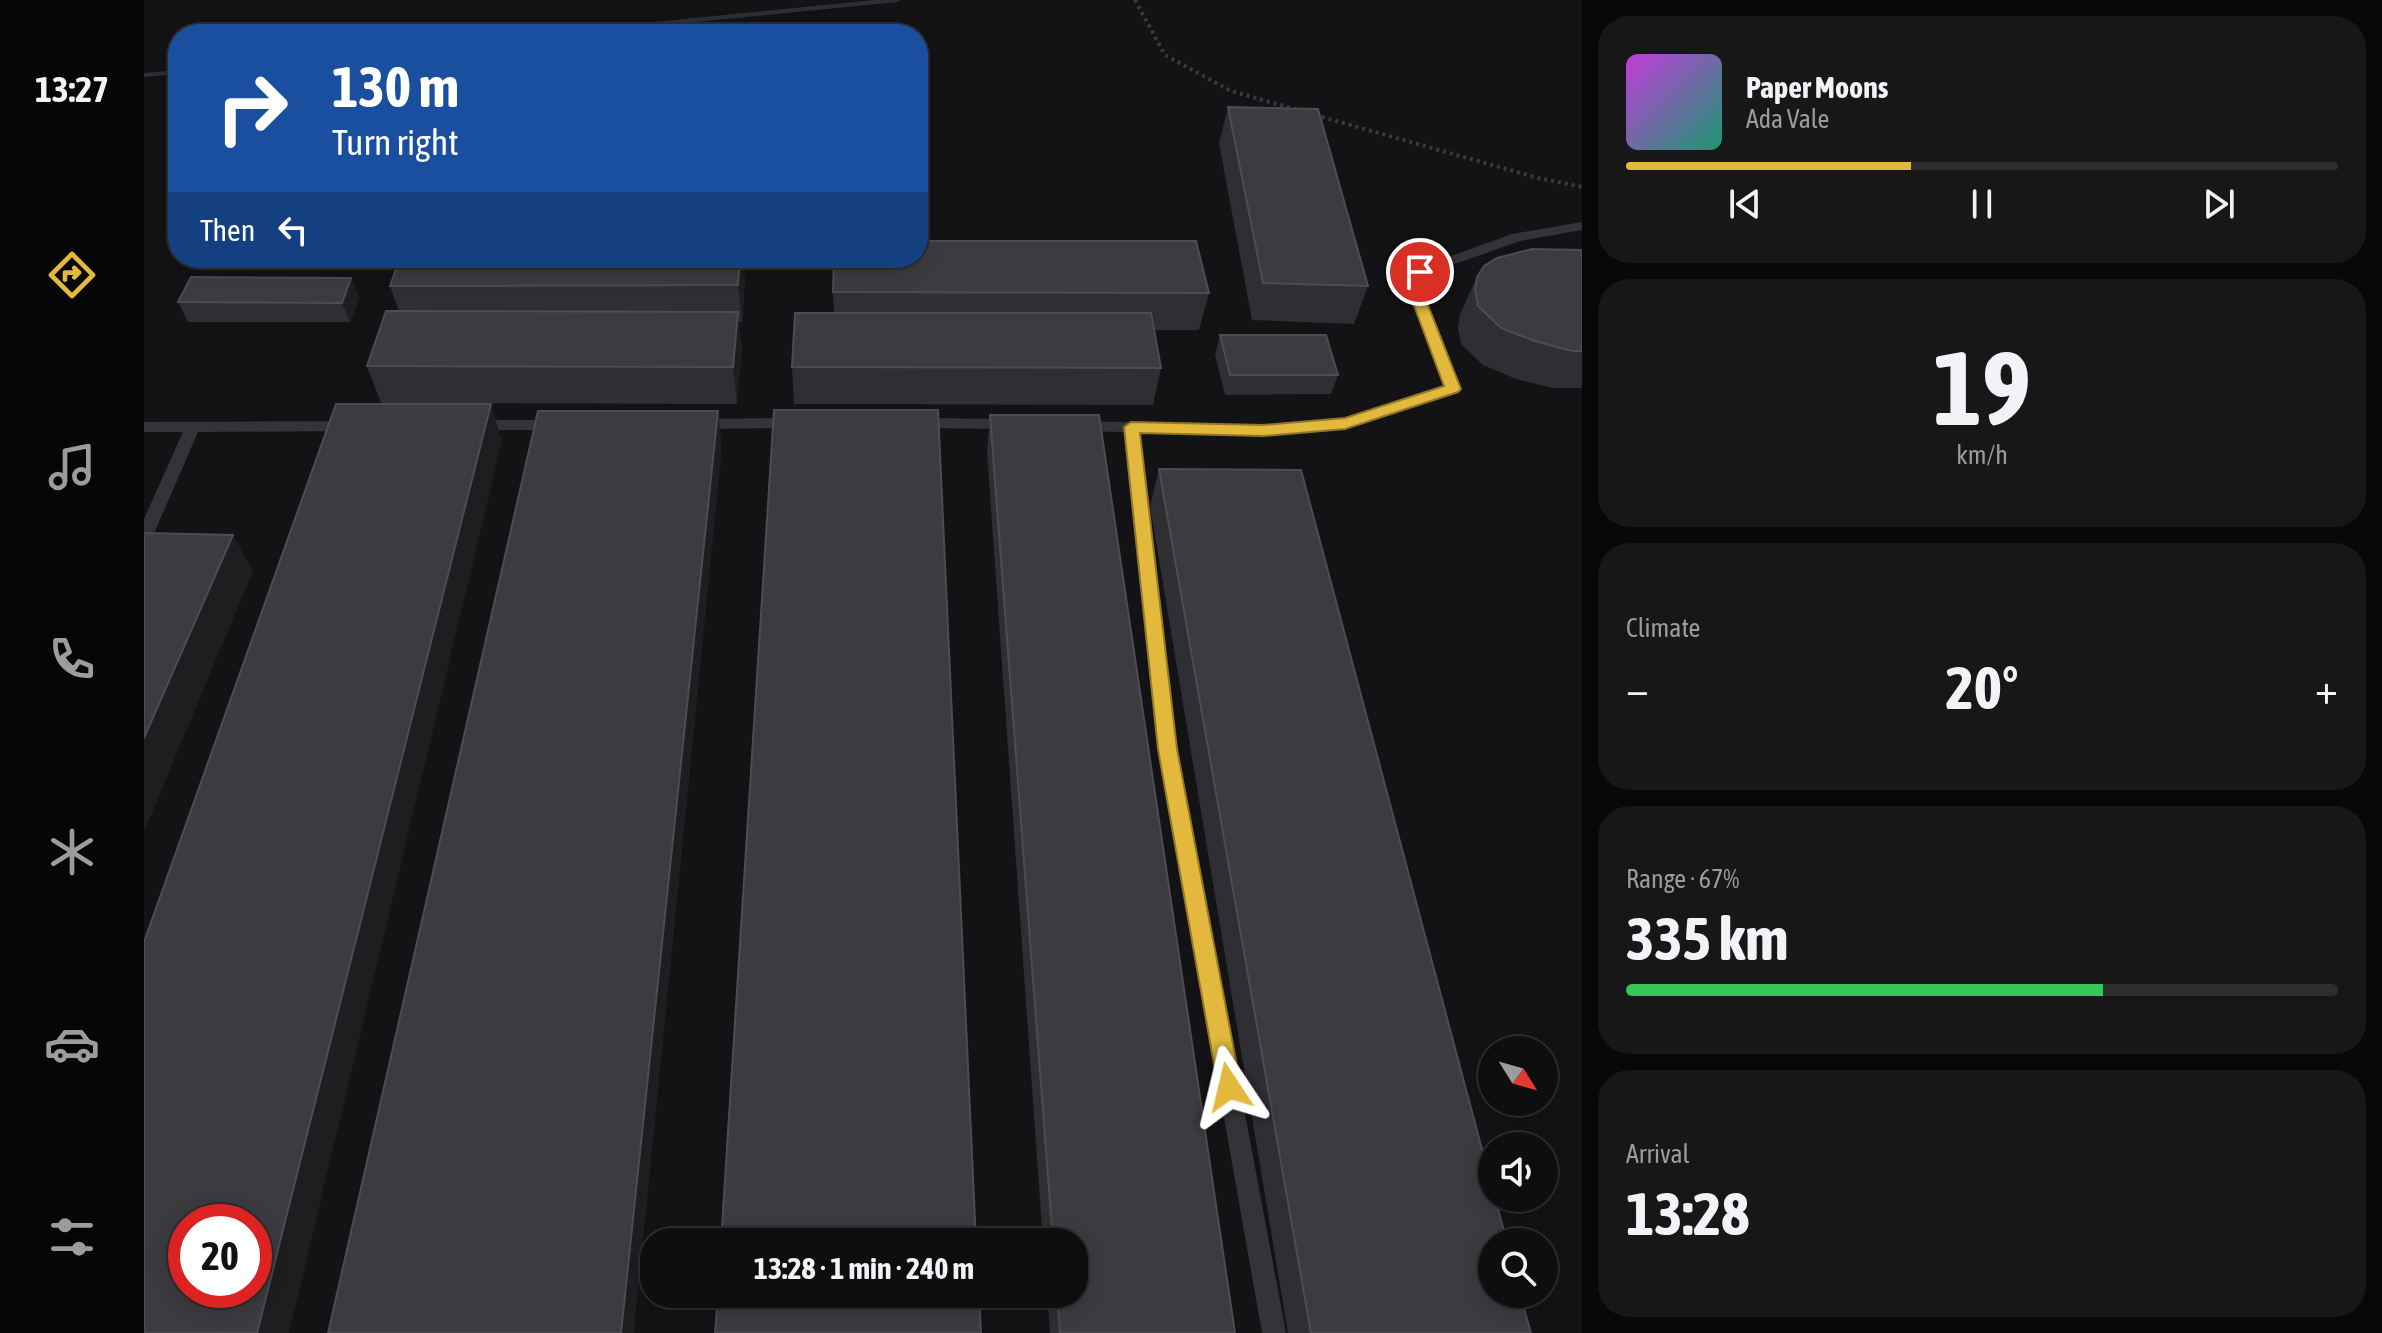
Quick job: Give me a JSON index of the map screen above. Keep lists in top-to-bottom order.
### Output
{
  "north": "bottom right",
  "page": {
    "tabs": "13:27",
    "turn": ["130 m", "Turn right"],
    "song": ["Paper Moons", "Ada Vale"],
    "then": "Then",
    "tile": [
      ["19", "km/h"],
      "Climate",
      ["Range · 67%", "335 km"],
      ["Arrival", "13:28"]
    ],
    "heat": ["−", "20°", "+"],
    "limit": "20",
    "trip": "13:28 · 1 min · 240 m"
  }
}
